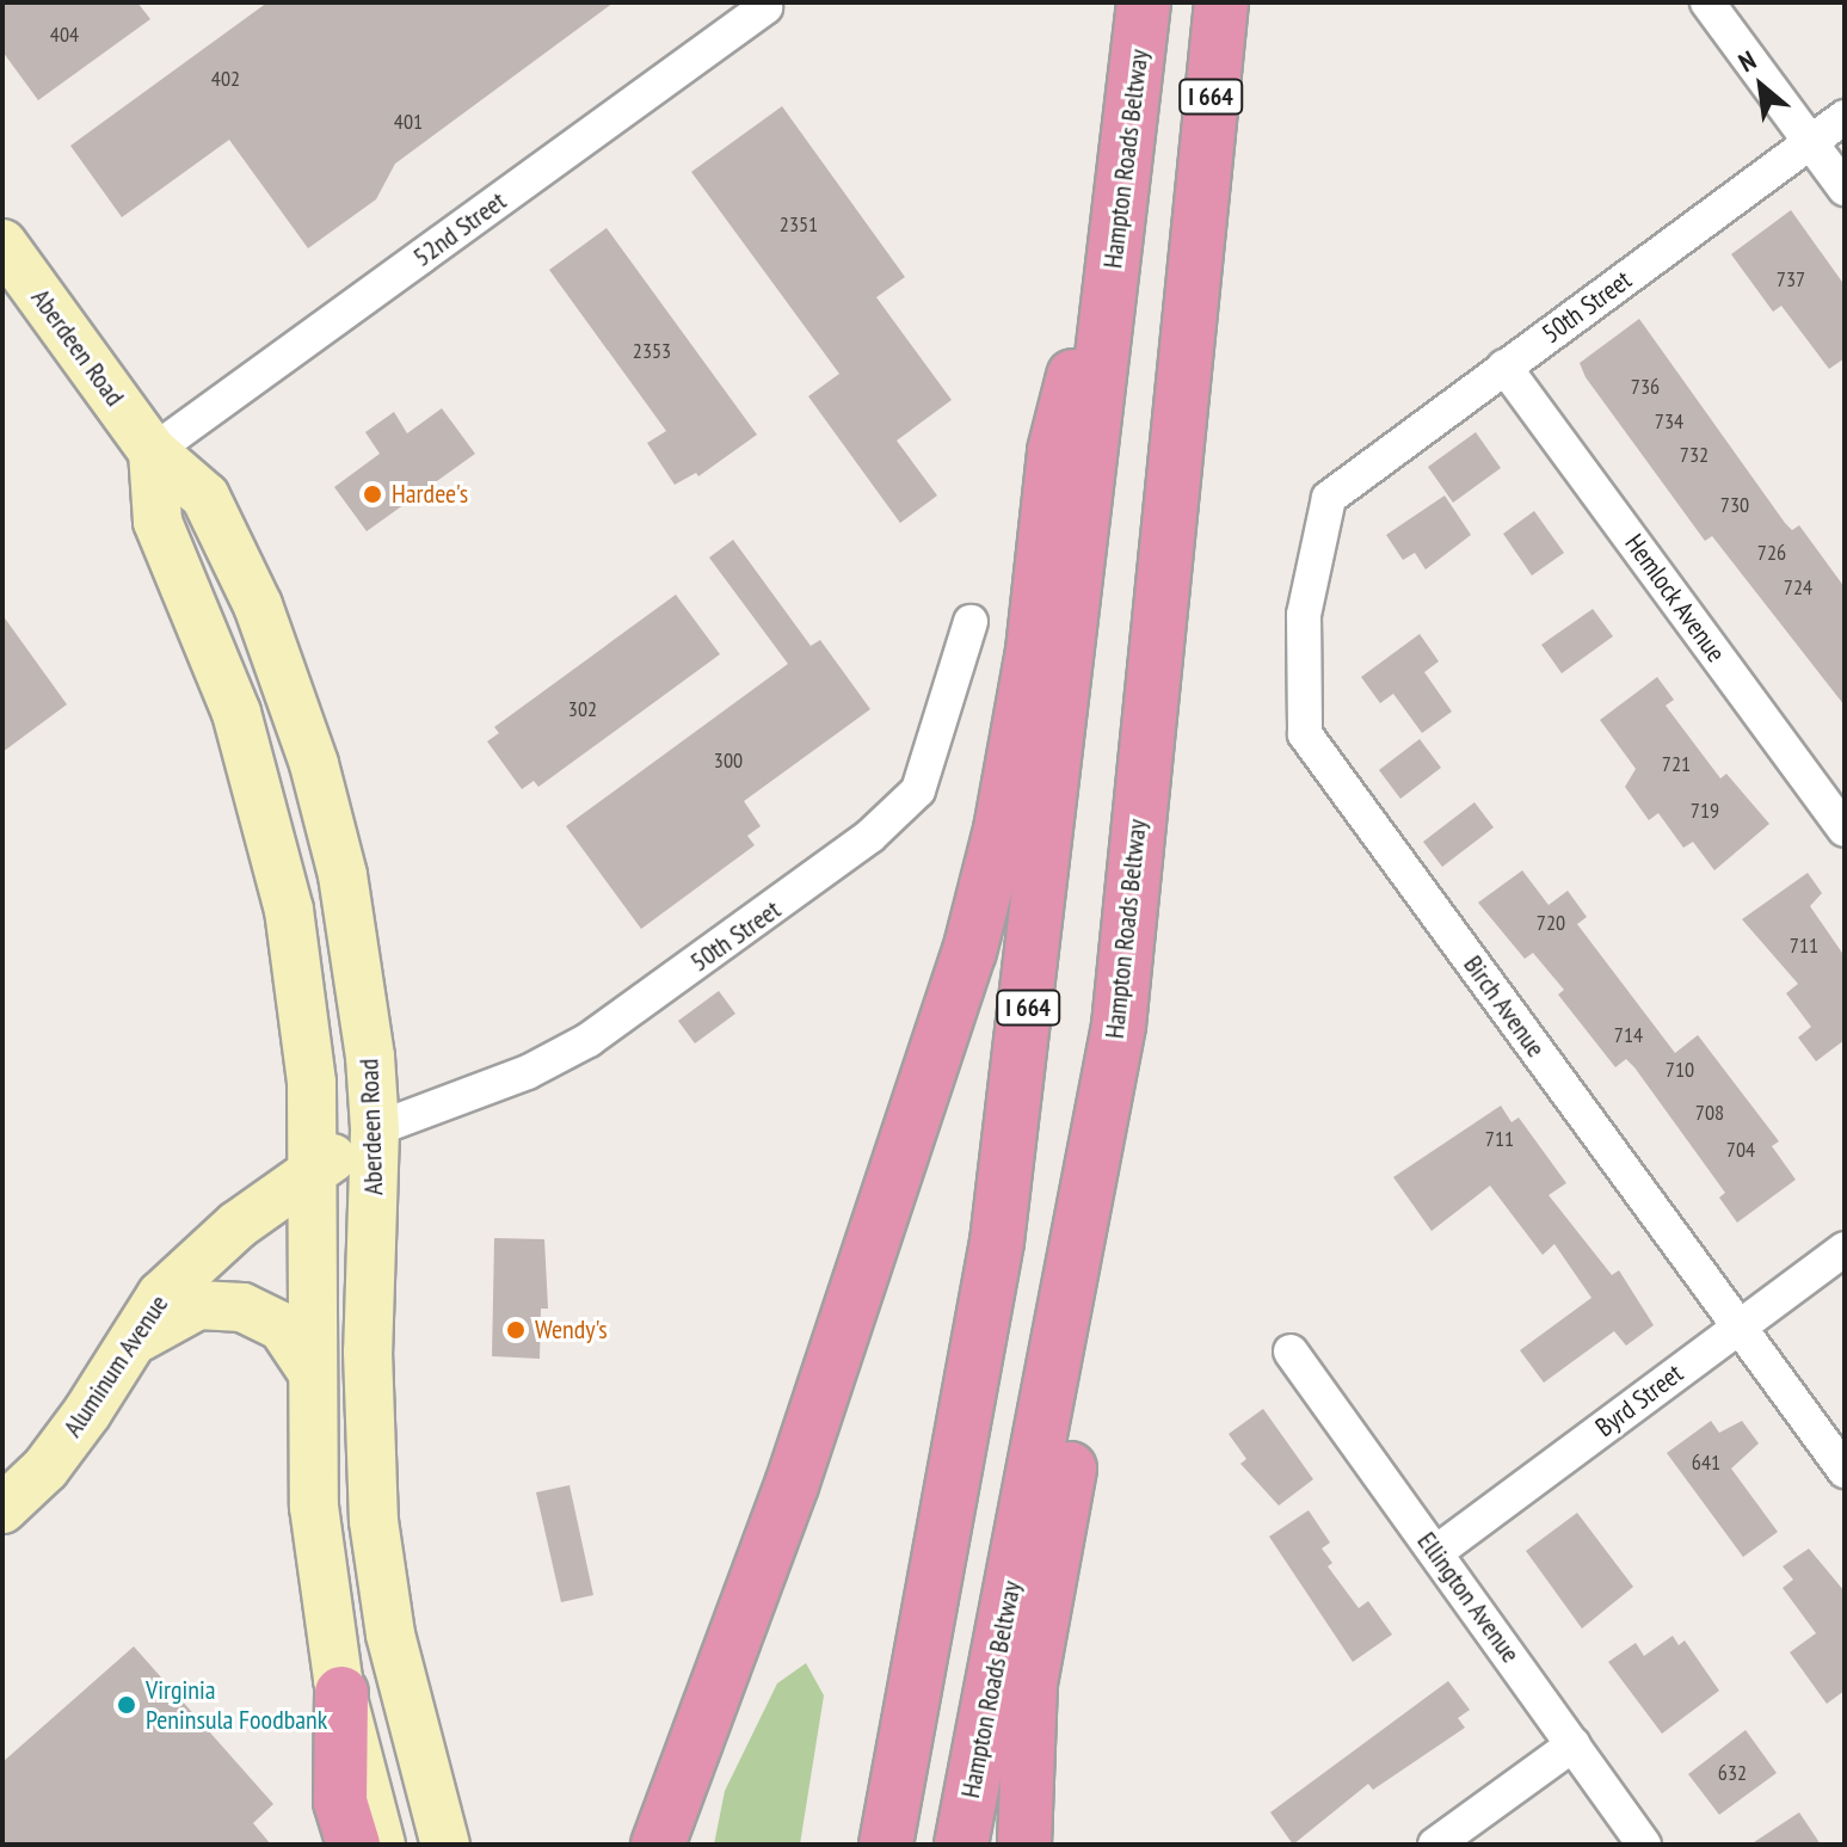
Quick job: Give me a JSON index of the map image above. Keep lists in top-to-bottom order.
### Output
{
  "streets": {
    "highway": ["I 664", "Hampton Roads Beltway"],
    "main road": ["Aberdeen Road", "Aluminum Avenue"],
    "street": [
      "52nd Street",
      "50th Street",
      "Hemlock Avenue",
      "Birch Avenue",
      "Byrd Street",
      "Ellington Avenue"
    ]
  },
  "crossings": [
    ["52nd Street", "Aberdeen Road"],
    ["50th Street", "Aberdeen Road"],
    ["50th Street", "Hemlock Avenue"],
    ["50th Street", "Birch Avenue"],
    ["50th Street", "Aluminum Avenue"],
    ["Aberdeen Road", "Aluminum Avenue"],
    ["Birch Avenue", "Byrd Street"],
    ["Byrd Street", "Ellington Avenue"]
  ],
  "places": ["Hardee's", "Wendy's", "Virginia Peninsula Foodbank"],
  "house_numbers": [
    "404",
    "402",
    "401",
    "2351",
    "737",
    "2353",
    "736",
    "734",
    "732",
    "730",
    "726",
    "724",
    "302",
    "300",
    "721",
    "719",
    "720",
    "711",
    "714",
    "710",
    "708",
    "711",
    "704",
    "641",
    "632"
  ],
  "north": "top left"
}
